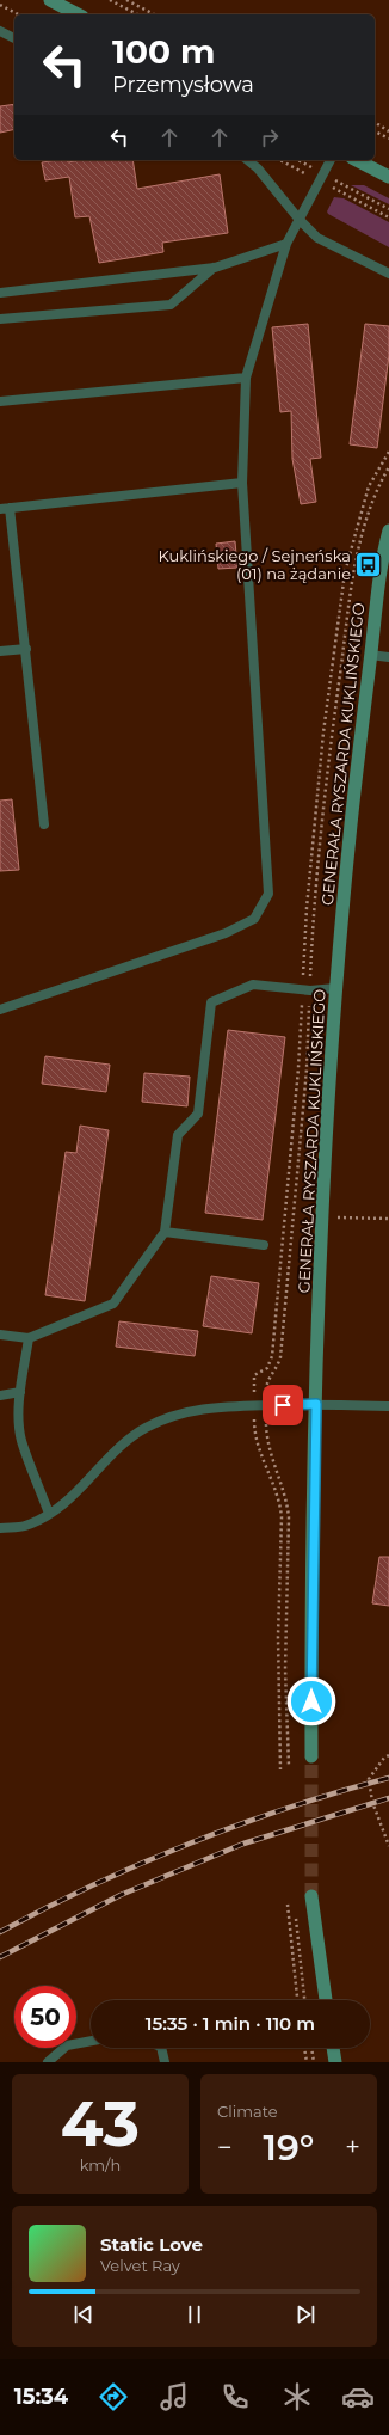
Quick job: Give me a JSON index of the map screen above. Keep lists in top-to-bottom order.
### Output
{
  "streets": {
    "main road": ["GENERAŁA RYSZARDA KUKLIŃSKIEGO"]
  },
  "places": {
    "bus stop": ["Kuklińskiego / Sejneńska (01) na żądanie"]
  },
  "page": {
    "turn": ["100 m", "Przemysłowa"],
    "limit": "50",
    "trip": "15:35 · 1 min · 110 m",
    "tile": [
      ["43", "km/h"],
      "Climate"
    ],
    "heat": ["−", "19°", "+"],
    "song": ["Static Love", "Velvet Ray"],
    "tabs": "15:34"
  }
}
